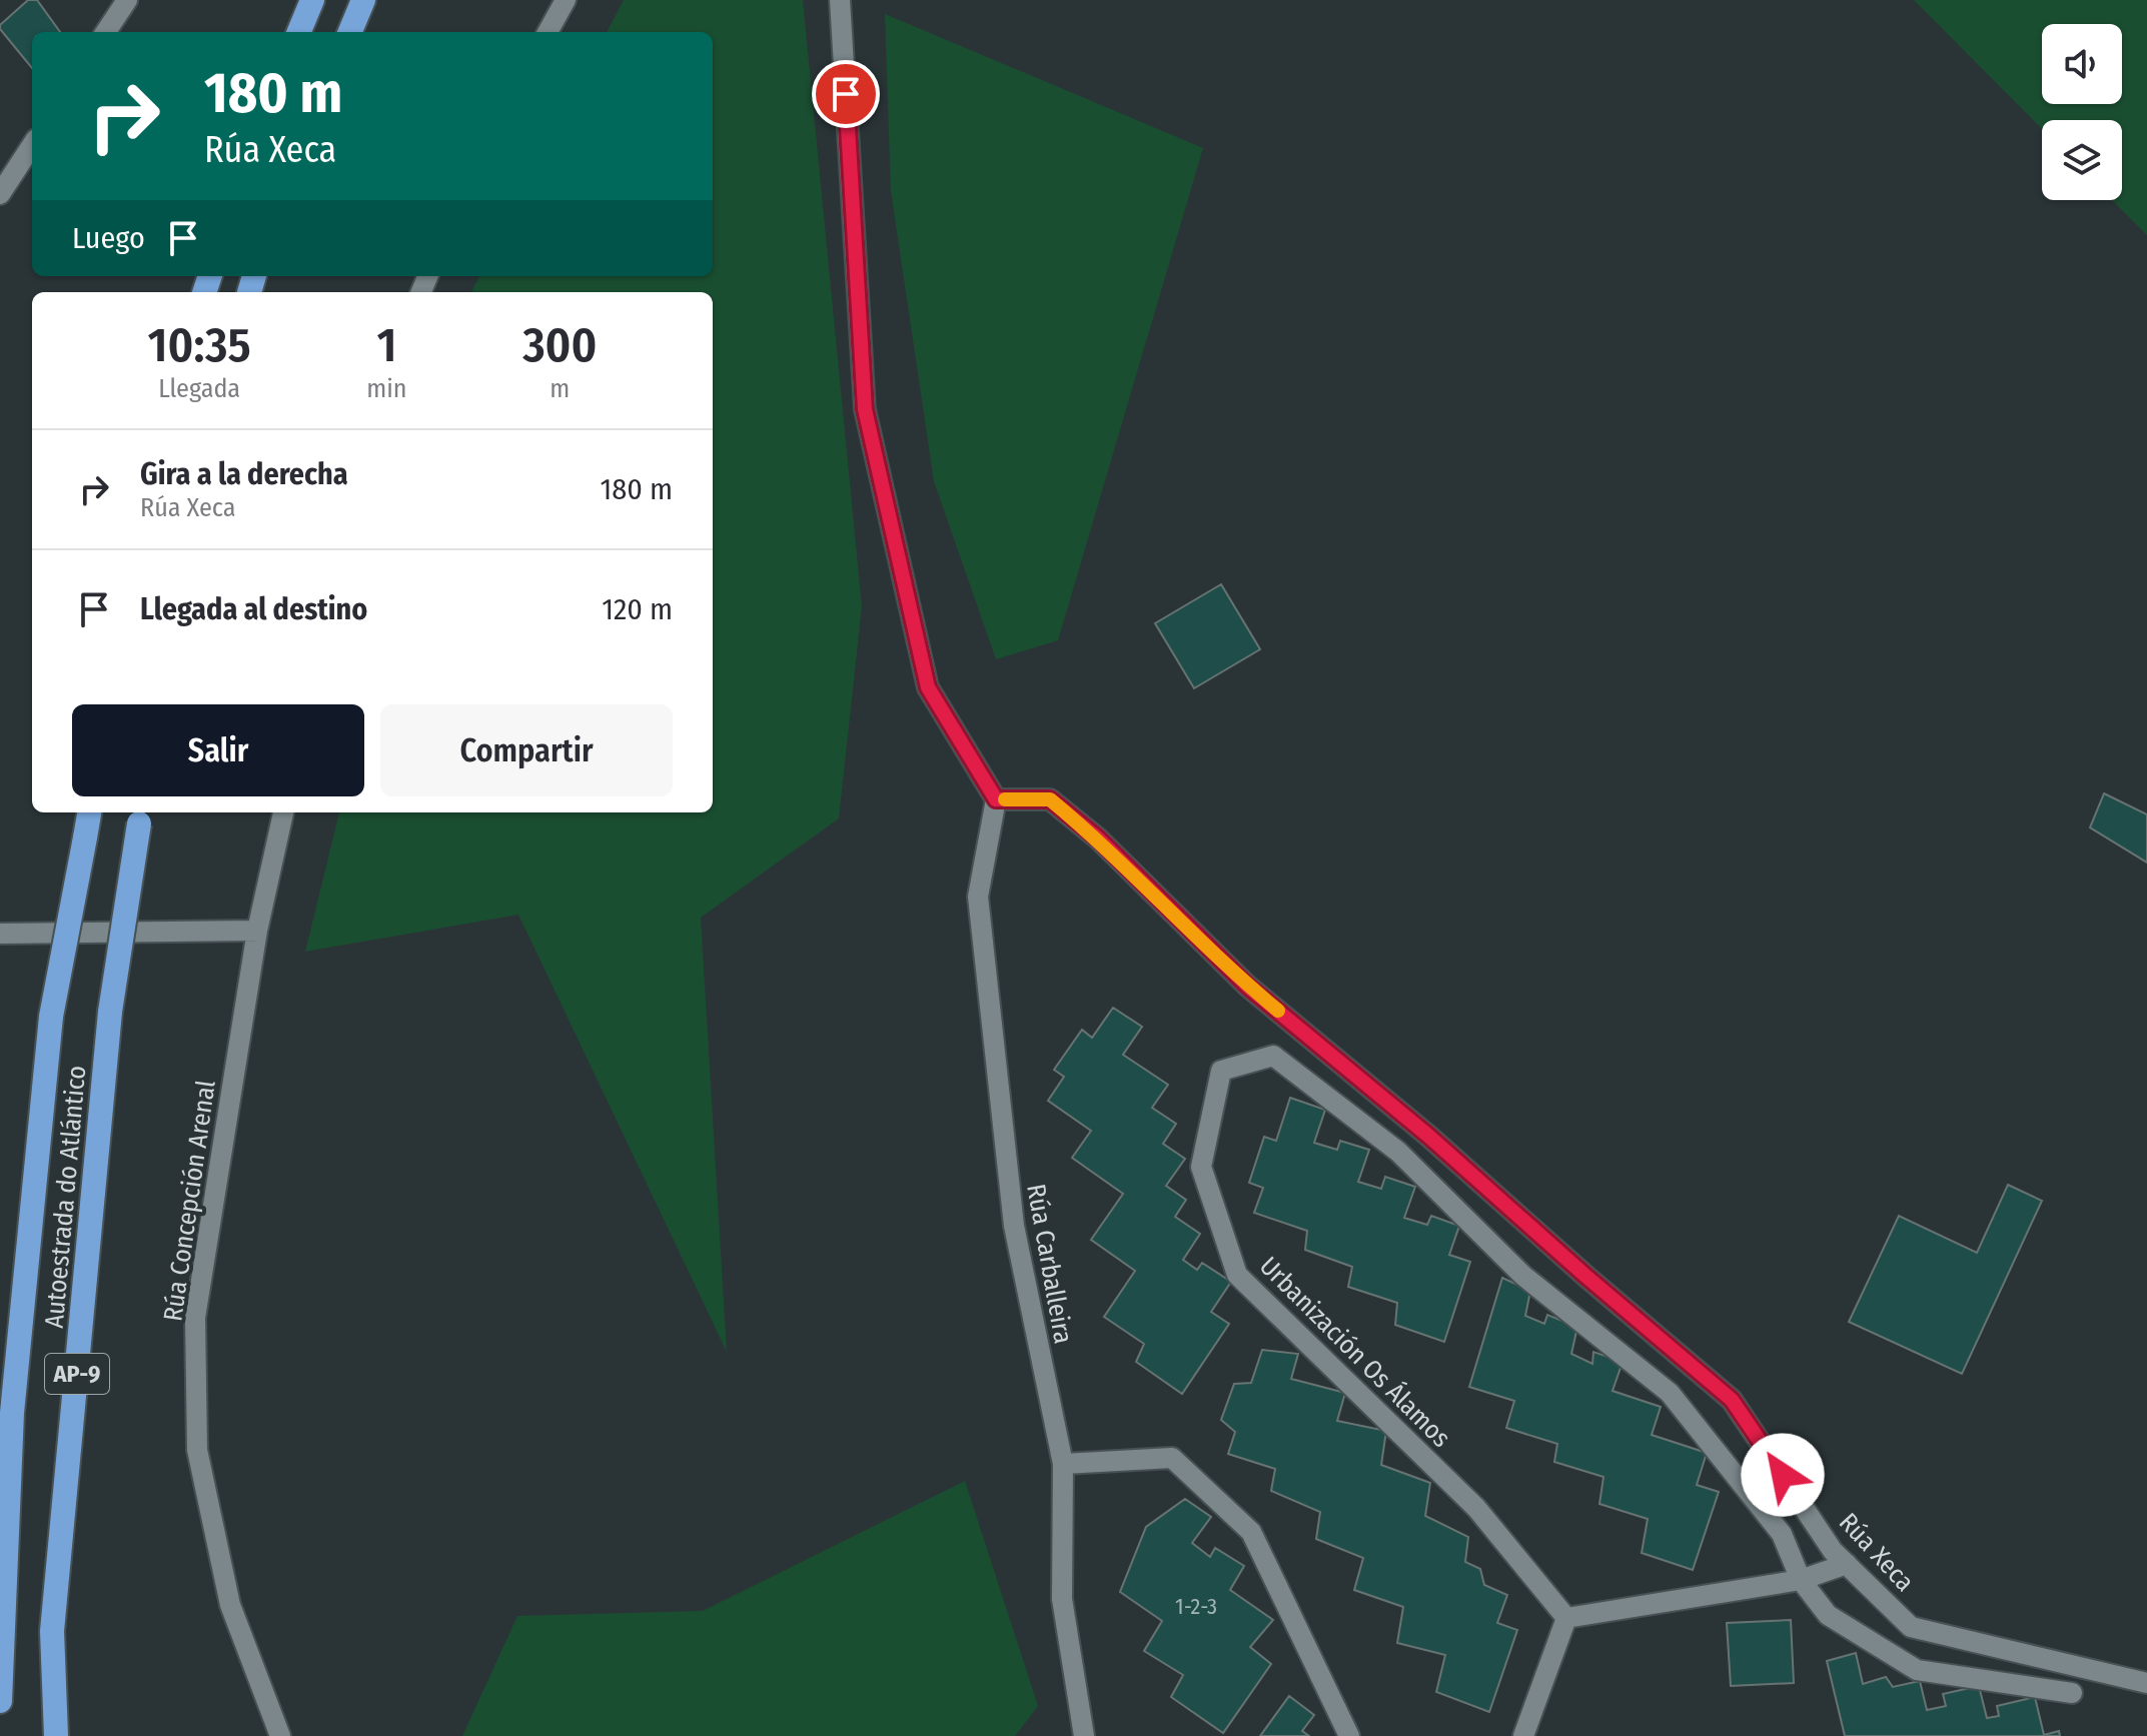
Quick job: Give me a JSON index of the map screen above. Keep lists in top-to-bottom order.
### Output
{
  "streets": {
    "highway": ["Autoestrada do Atlántico", "AP-9"],
    "street": [
      "Rúa Concepción Arenal",
      "Rúa Carballeira",
      "Urbanización Os Álamos",
      "Rúa Xeca"
    ]
  },
  "crossings": [
    ["Rúa Carballeira", "Rúa Xeca"]
  ],
  "house_numbers": ["1-2-3"],
  "page": {
    "turn": ["180 m", "Rúa Xeca"],
    "then": "Luego",
    "eta": [
      "10:35",
      "Llegada",
      "1",
      "min",
      "300",
      "m"
    ],
    "list": [
      {
        "name": "Gira a la derecha",
        "note": "Rúa Xeca",
        "value": "180 m"
      },
      {
        "name": "Llegada al destino",
        "value": "120 m"
      }
    ],
    "buttons": ["Salir", "Compartir"]
  }
}
